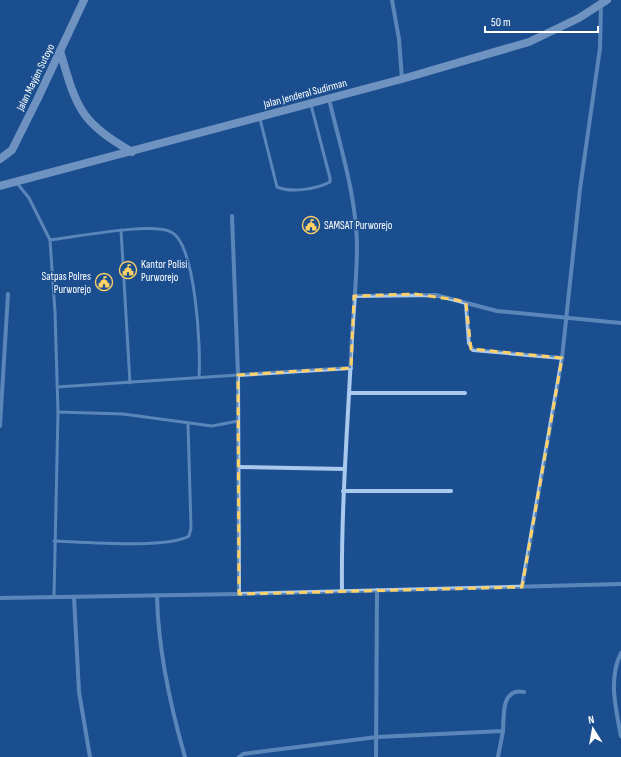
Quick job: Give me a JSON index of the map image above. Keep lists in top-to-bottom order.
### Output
{
  "streets": {
    "main road": ["Jalan Mayjen Sutoyo", "Jalan Jenderal Sudirman"]
  },
  "places": {
    "public building": ["SAMSAT Purworejo", "Kantor Polisi Purworejo", "Satpas Polres Purworejo"]
  },
  "scale_bar": "50 m",
  "north": "top"
}
